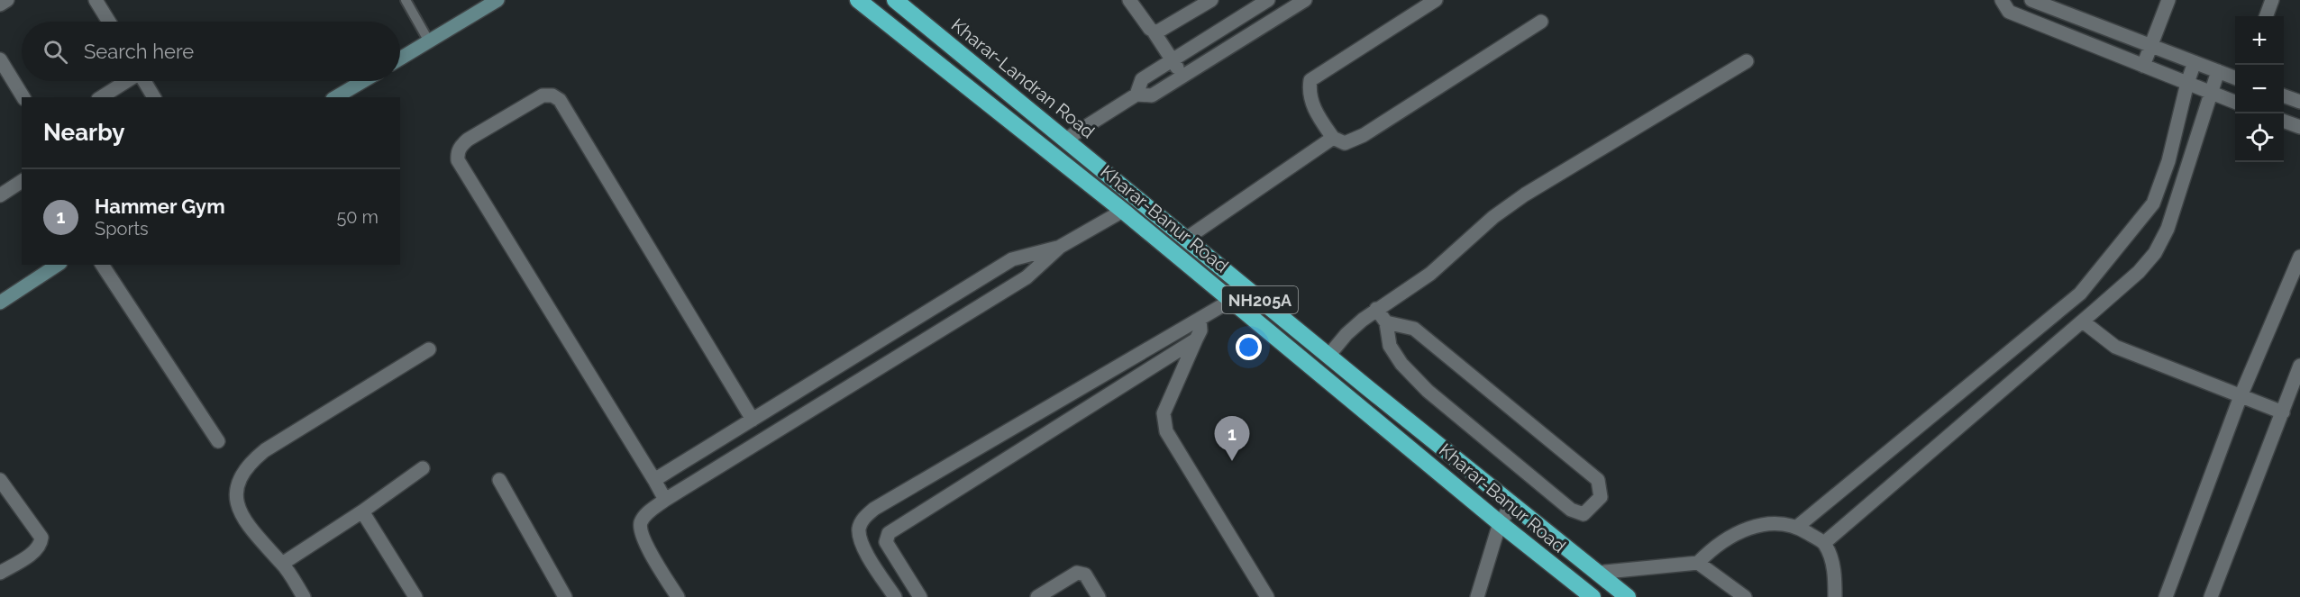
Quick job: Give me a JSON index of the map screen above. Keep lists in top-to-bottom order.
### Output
{
  "streets": {
    "highway": ["Kharar-Landran Road", "Kharar-Banur Road", "NH205A"]
  },
  "page": {
    "map_buttons": ["+", "−"],
    "search": "Search here",
    "heading": "Nearby",
    "list": [
      {
        "mark": "1",
        "name": "Hammer Gym",
        "note": "Sports",
        "value": "50 m"
      }
    ],
    "pins": "1"
  }
}
